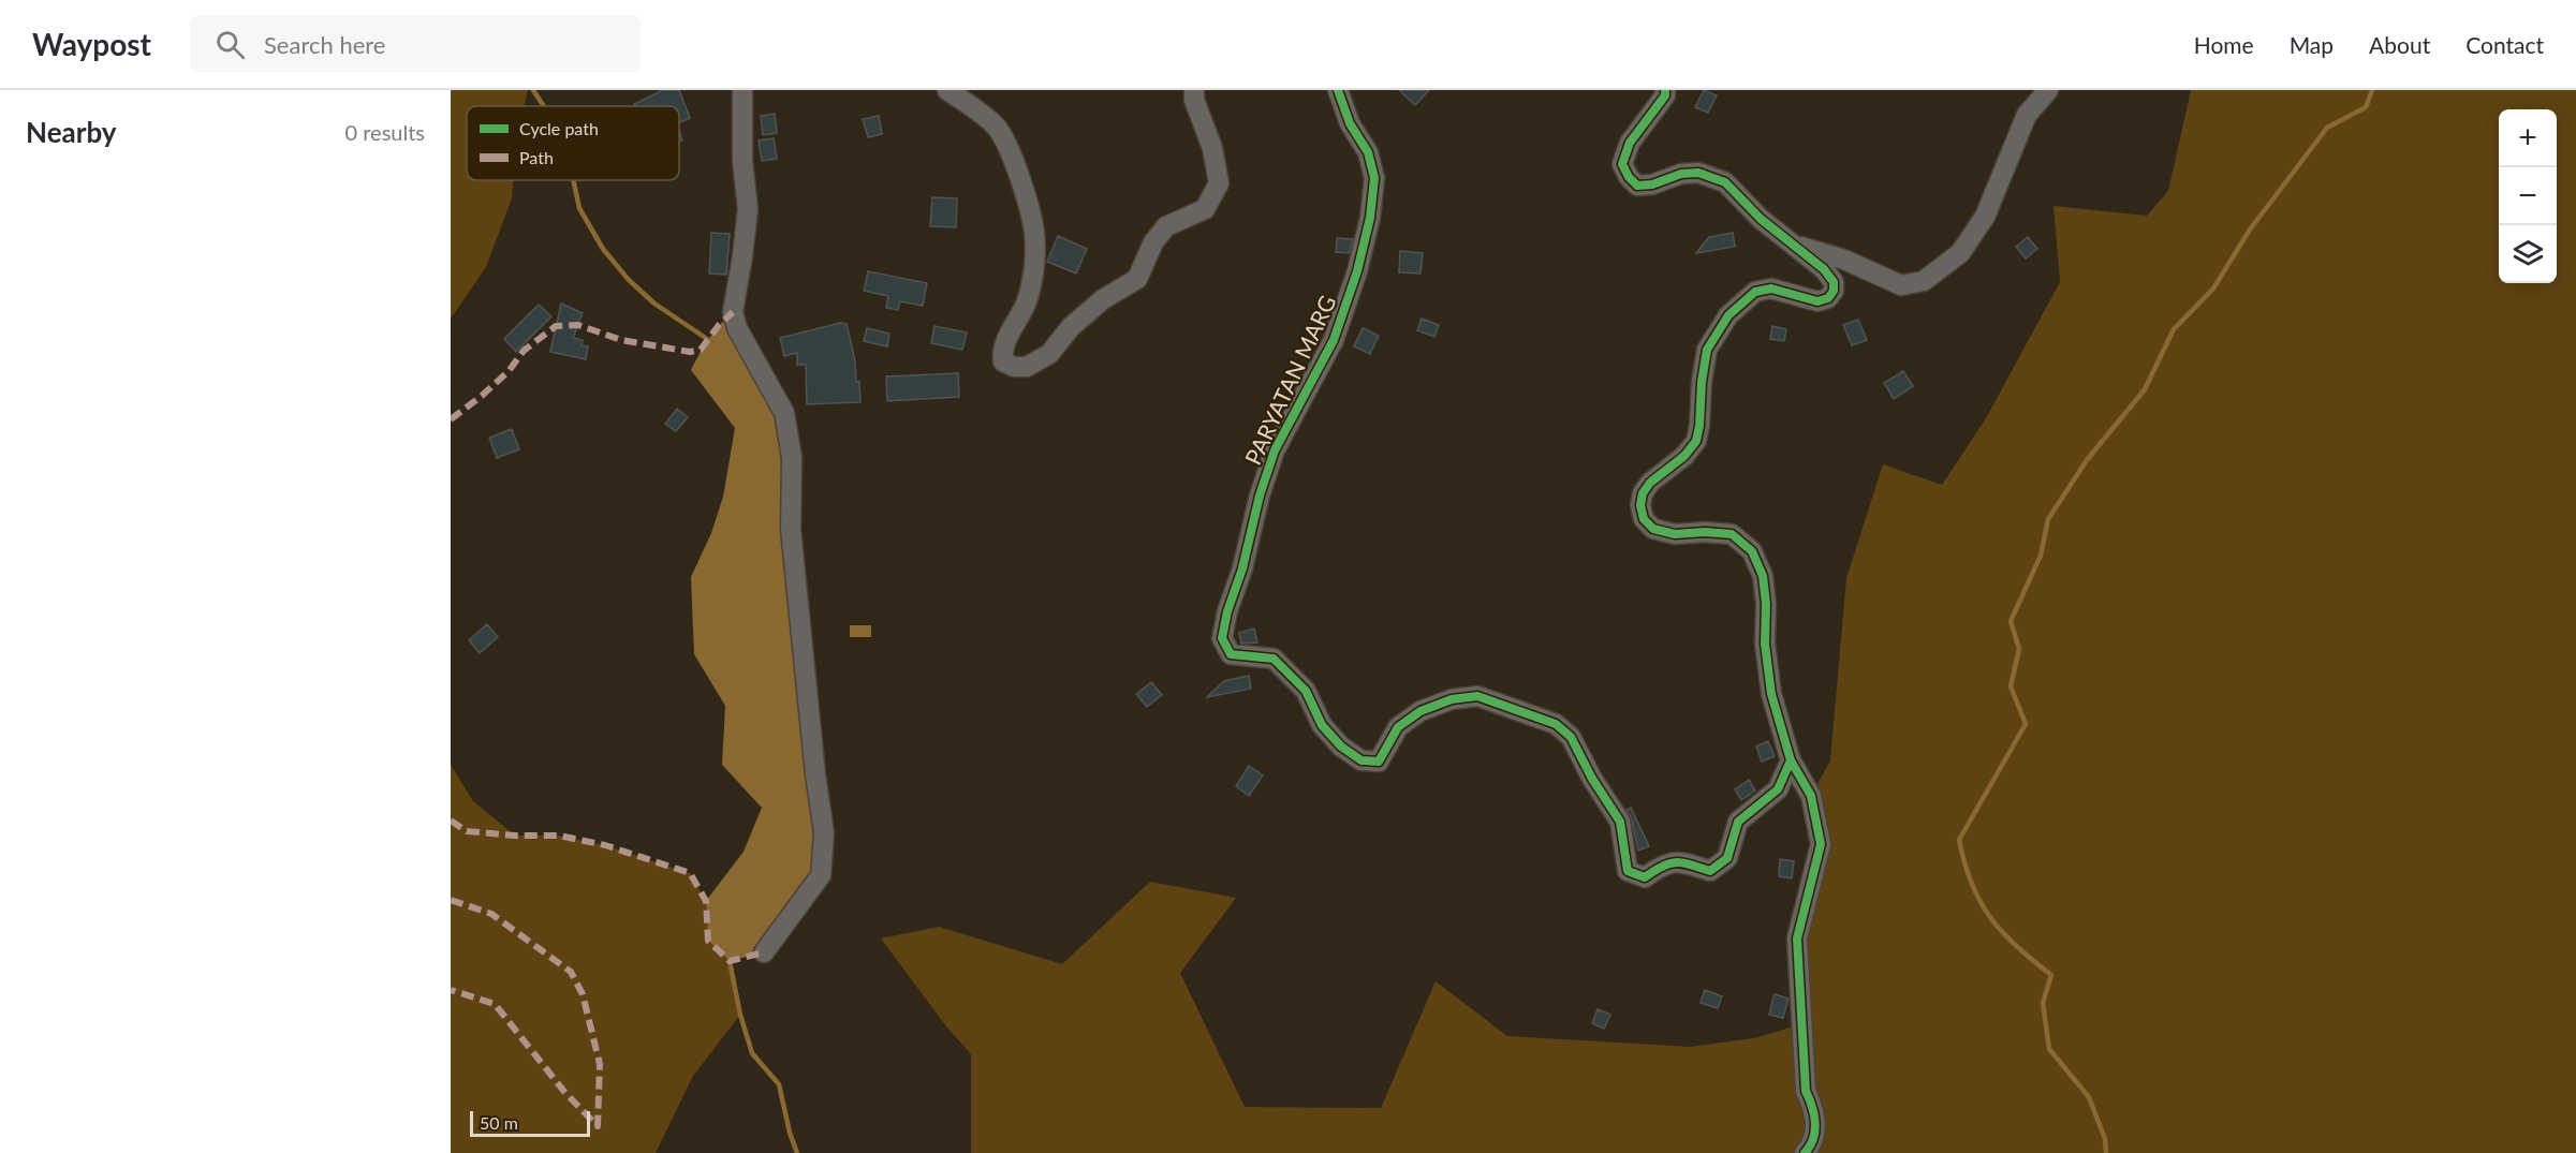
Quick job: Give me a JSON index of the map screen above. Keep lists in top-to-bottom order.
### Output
{
  "streets": {
    "street": ["PARYATAN MARG"]
  },
  "legend": ["Cycle path", "Path"],
  "scale_bar": "50 m",
  "page": {
    "header": "Waypost",
    "search": "Search here",
    "nav": [
      "Home",
      "Map",
      "About",
      "Contact"
    ],
    "heading": ["Nearby", "0 results"],
    "map_buttons": ["+", "−"],
    "scale": "50 m"
  }
}
